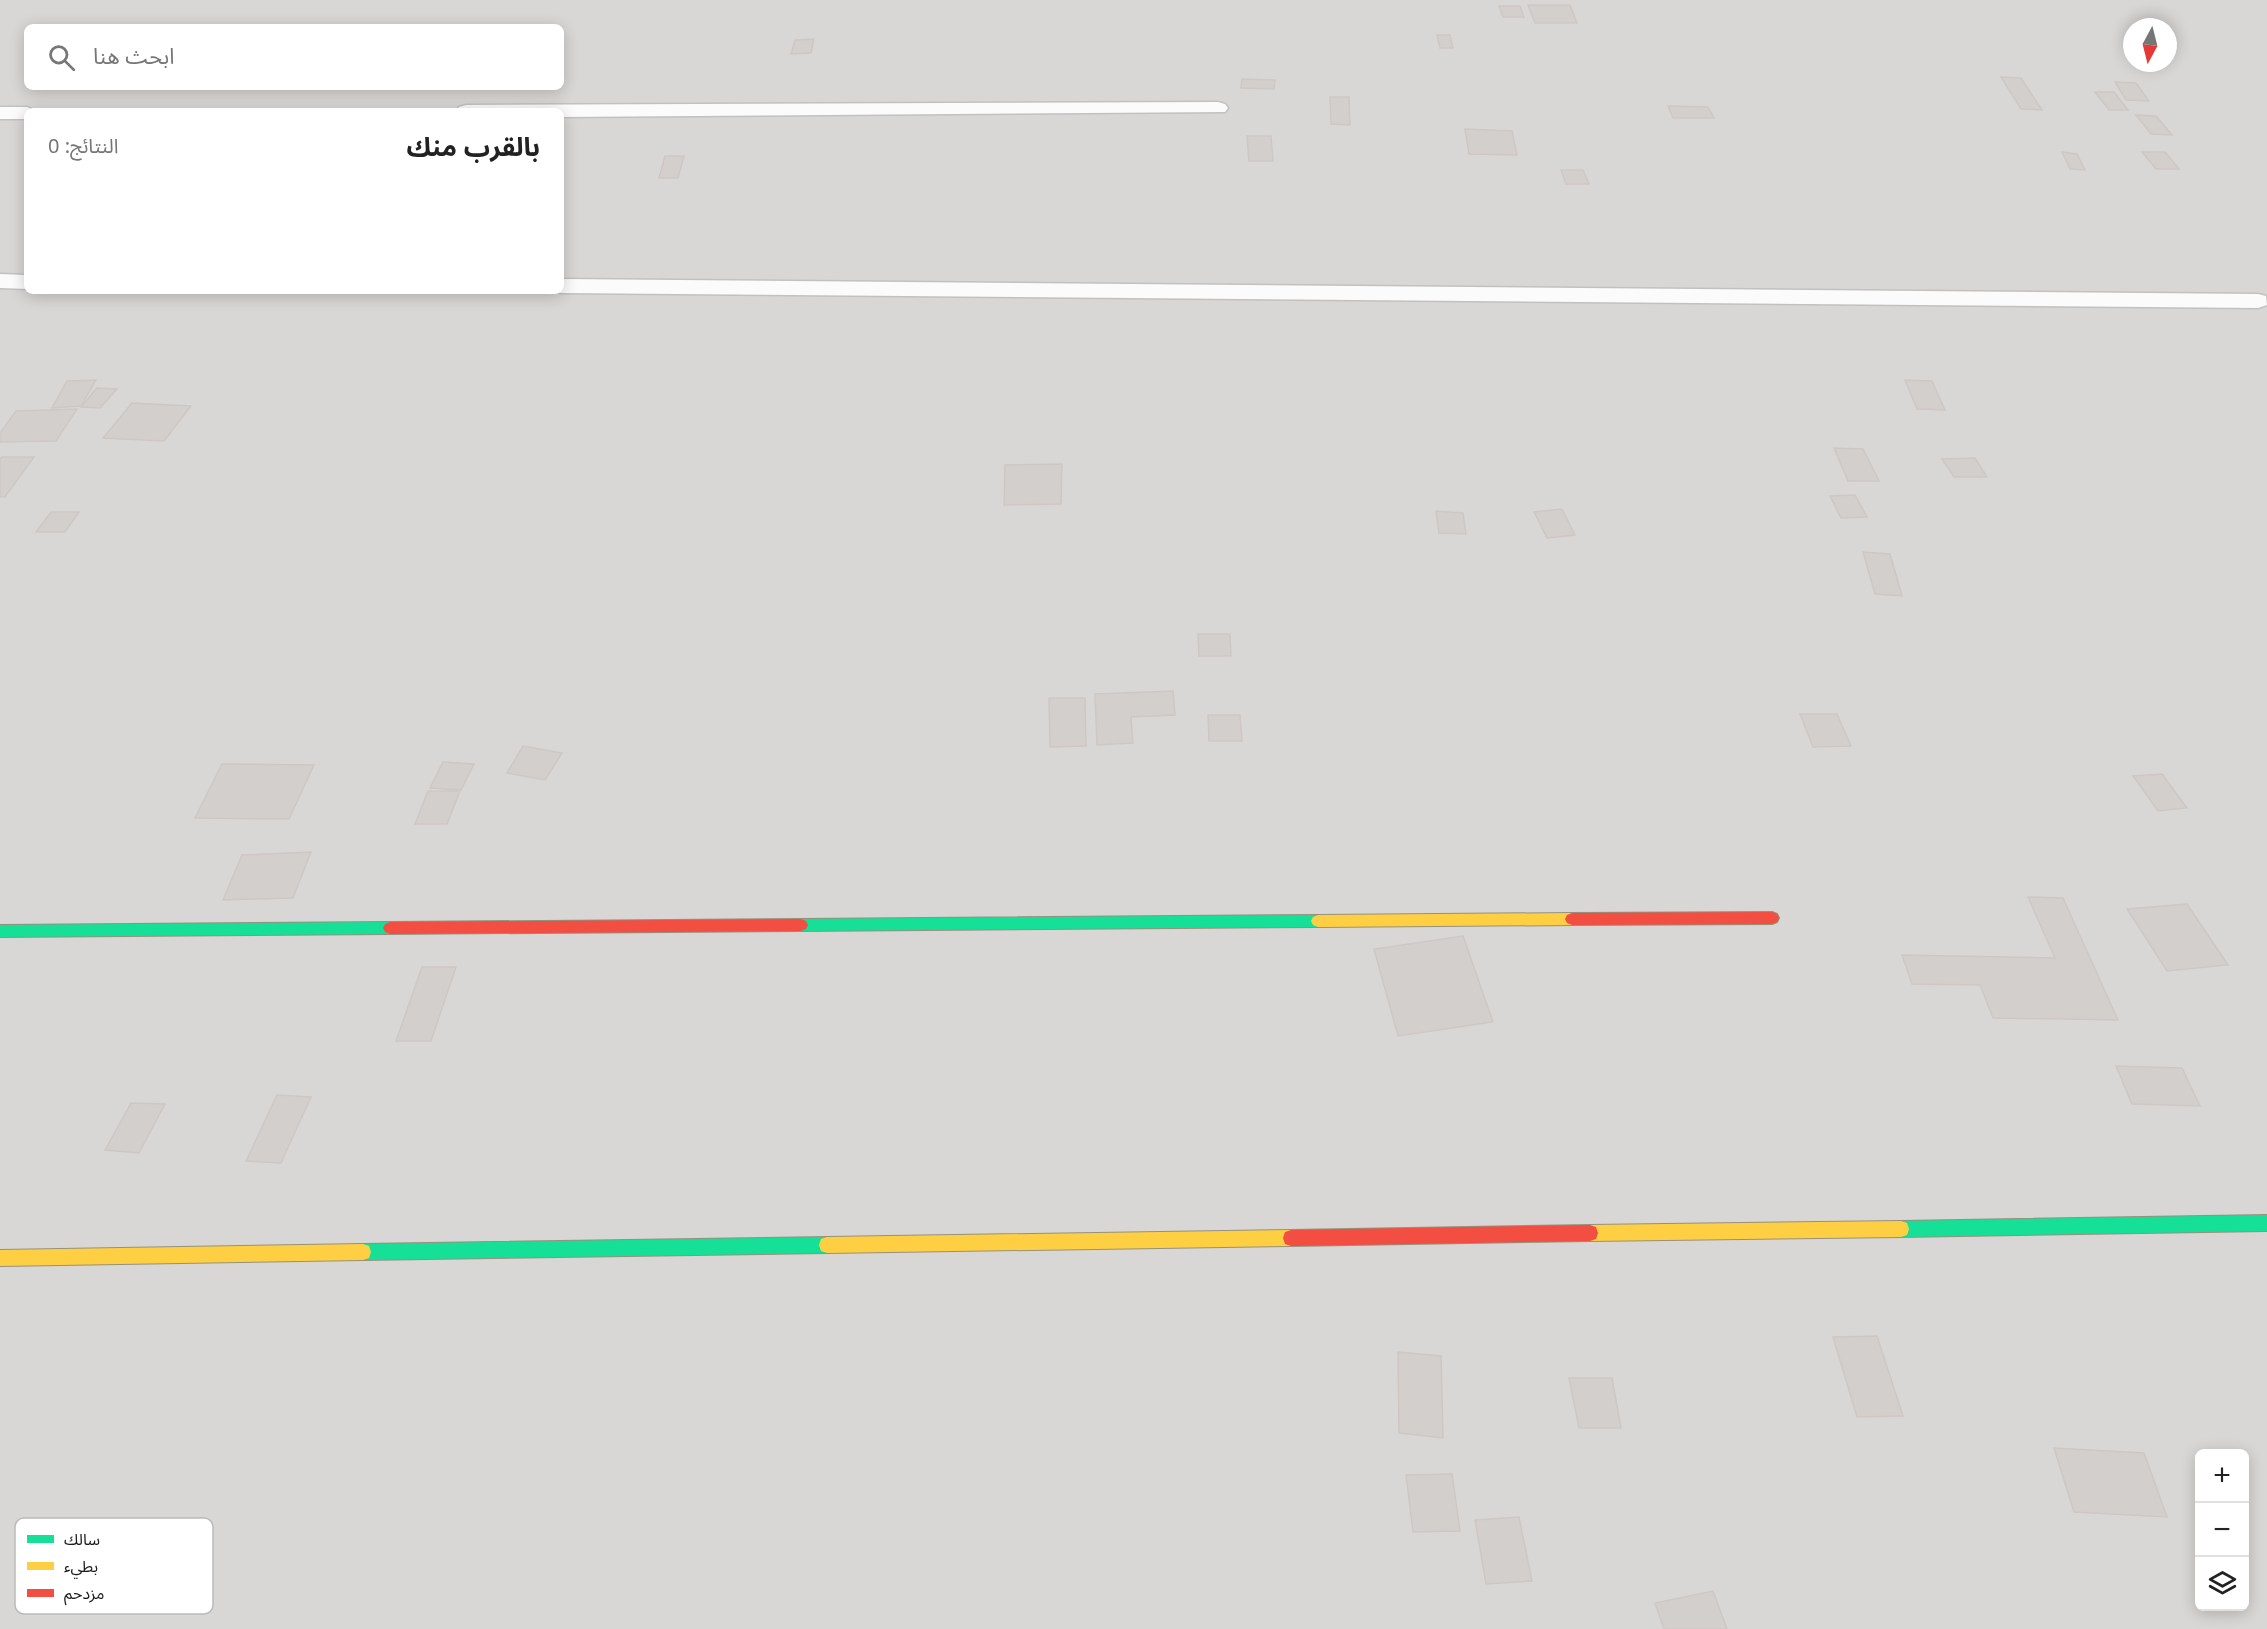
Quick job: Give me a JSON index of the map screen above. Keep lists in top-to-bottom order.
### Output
{
  "legend": ["سالك", "بطيء", "مزدحم"],
  "north": "bottom",
  "page": {
    "search": "ابحث هنا",
    "heading": ["بالقرب منك", "النتائج: 0"],
    "map_buttons": ["+", "−"]
  }
}
